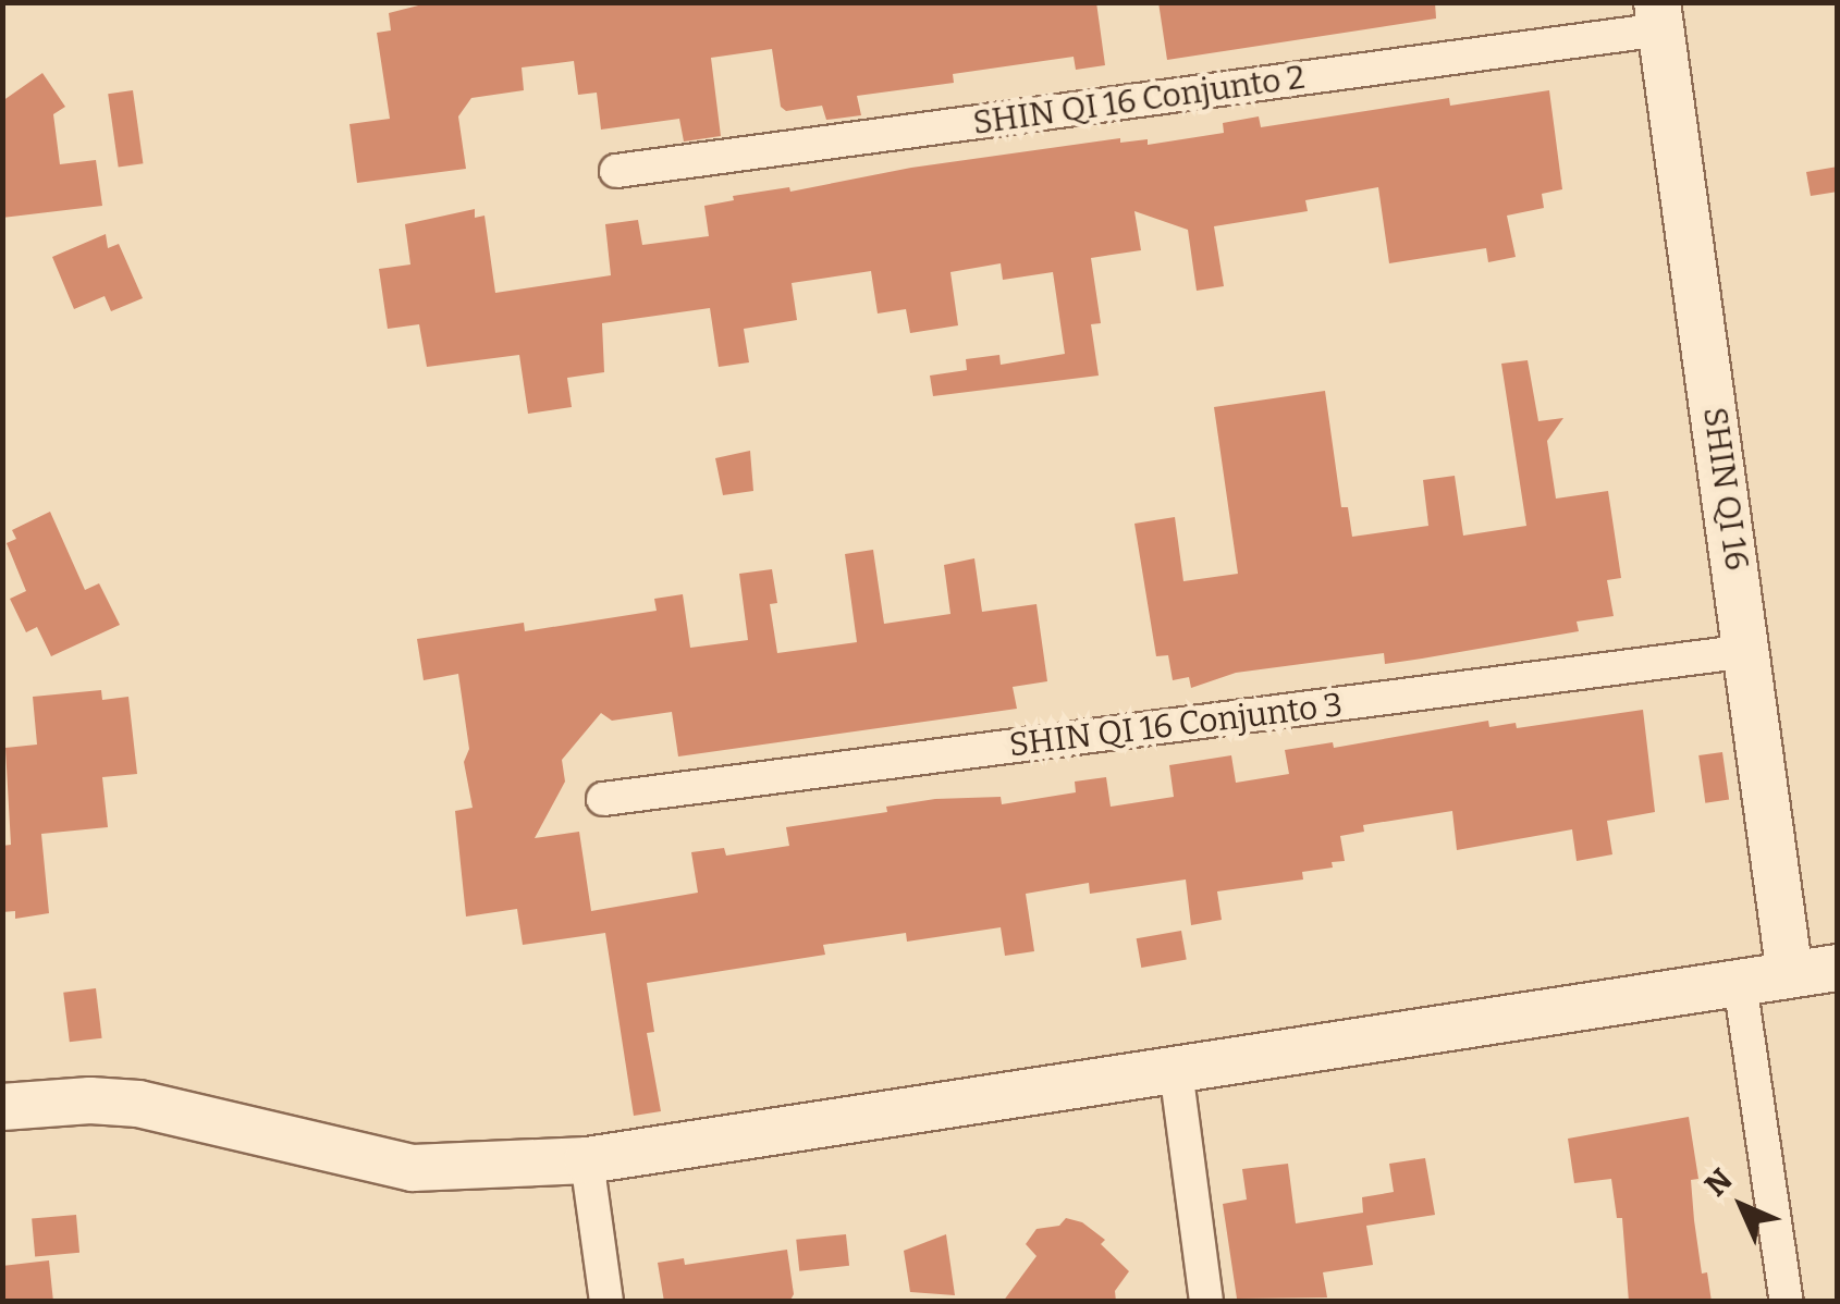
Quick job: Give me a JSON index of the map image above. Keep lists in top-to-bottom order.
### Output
{
  "streets": {
    "street": ["SHIN QI 16 Conjunto 2", "SHIN QI 16", "SHIN QI 16 Conjunto 3"]
  },
  "crossings": [
    ["SHIN QI 16 Conjunto 2", "SHIN QI 16"],
    ["SHIN QI 16", "SHIN QI 16 Conjunto 3"]
  ],
  "north": "top left"
}
